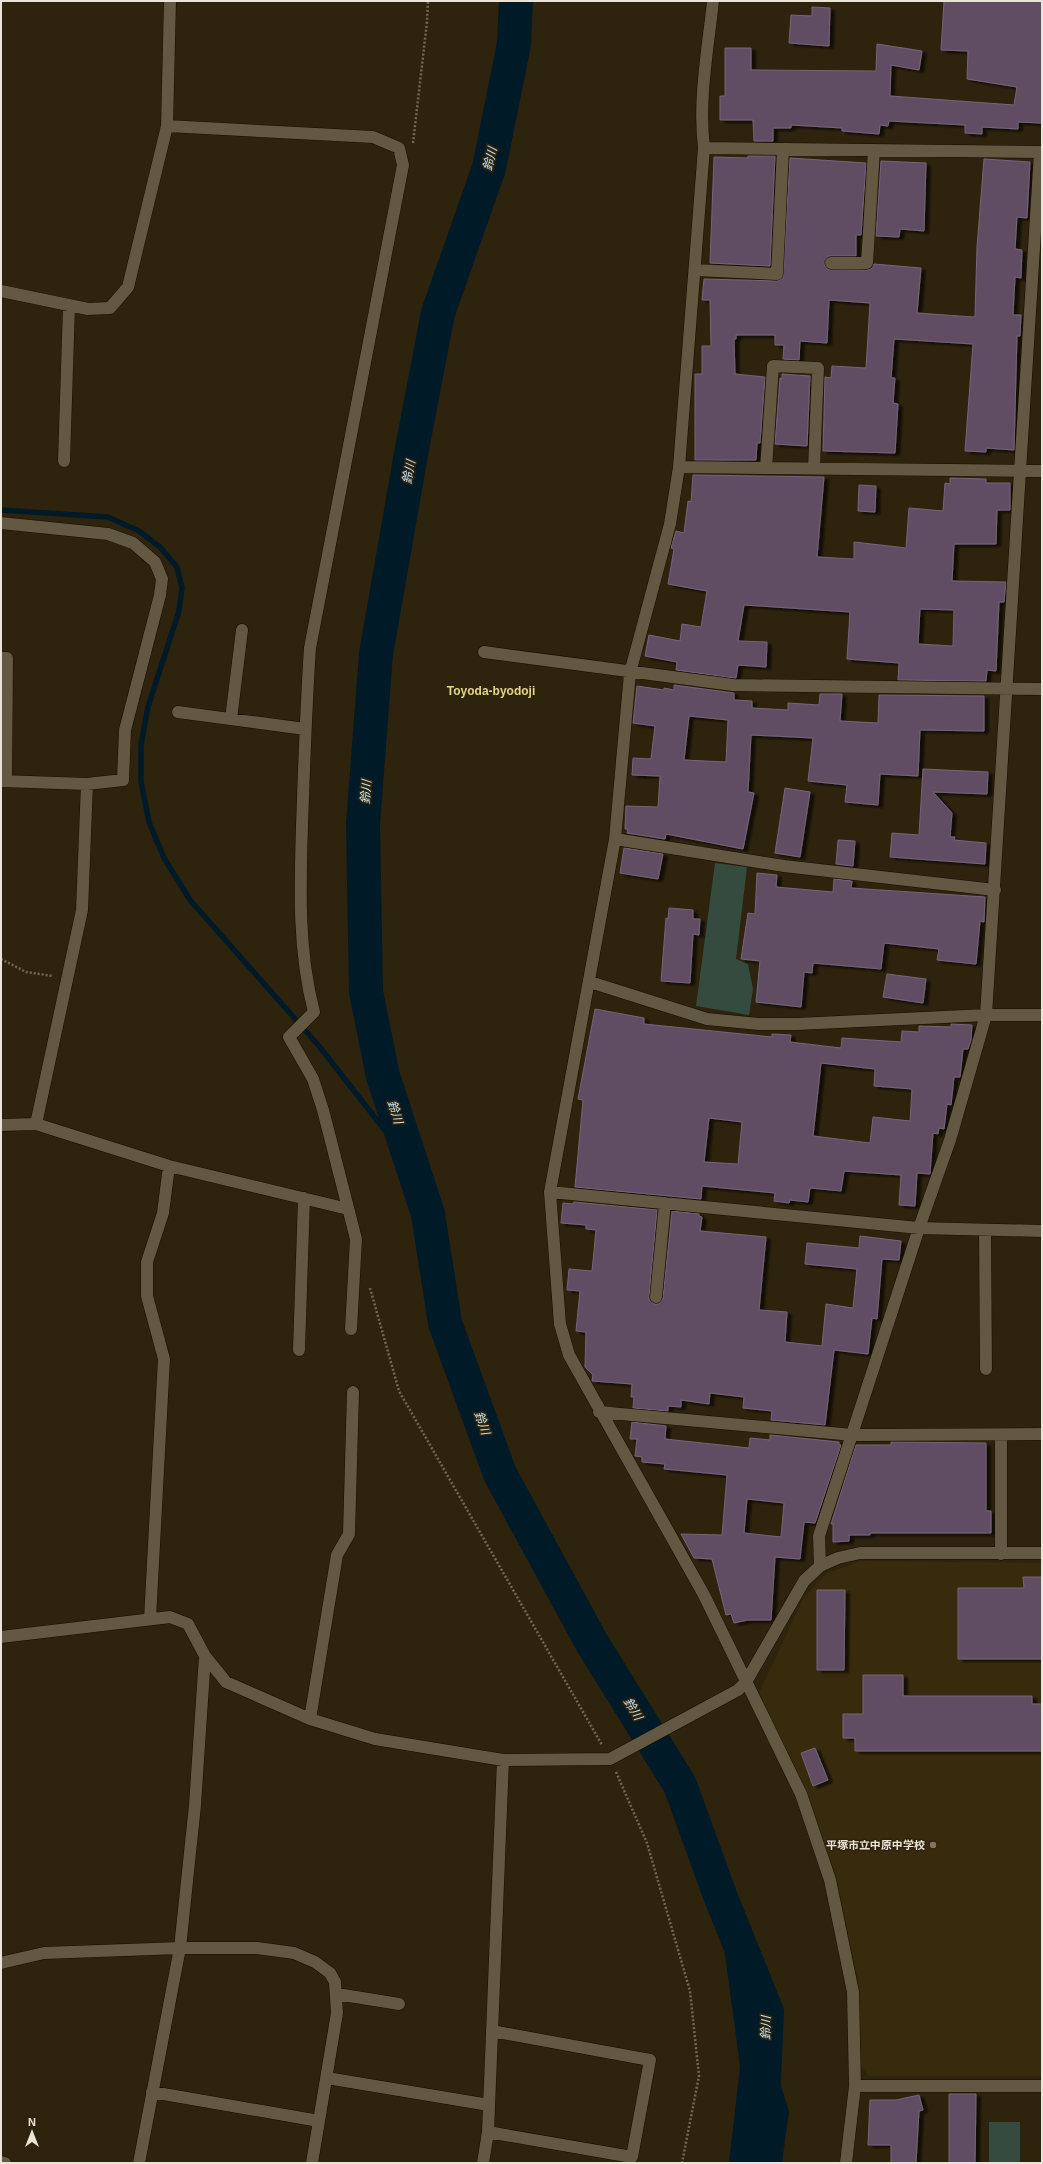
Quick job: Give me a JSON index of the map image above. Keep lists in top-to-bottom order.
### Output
{
  "districts": ["Toyoda-byodoji"],
  "water": ["鈴川"],
  "places": ["平塚市立中原中学校"],
  "north": "top"
}
